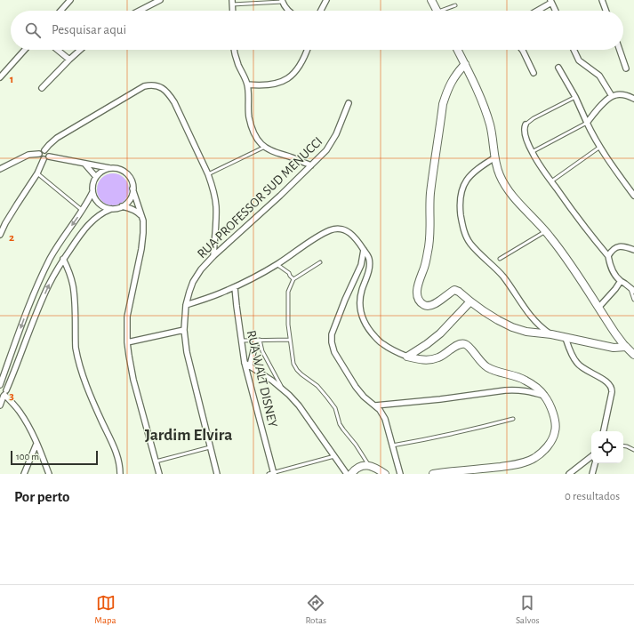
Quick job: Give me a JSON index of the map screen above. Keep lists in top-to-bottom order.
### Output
{
  "streets": {
    "street": ["RUA PROFESSOR SUD MENUCCI", "RUA WALT DISNEY"]
  },
  "districts": ["Jardim Elvira"],
  "scale_bar": "100 m",
  "page": {
    "search": "Pesquisar aqui",
    "scale": "100 m",
    "heading": ["Por perto", "0 resultados"],
    "nav": ["Mapa", "Rotas", "Salvos"]
  },
  "grid": {
    "rows": ["1", "2", "3"]
  }
}
